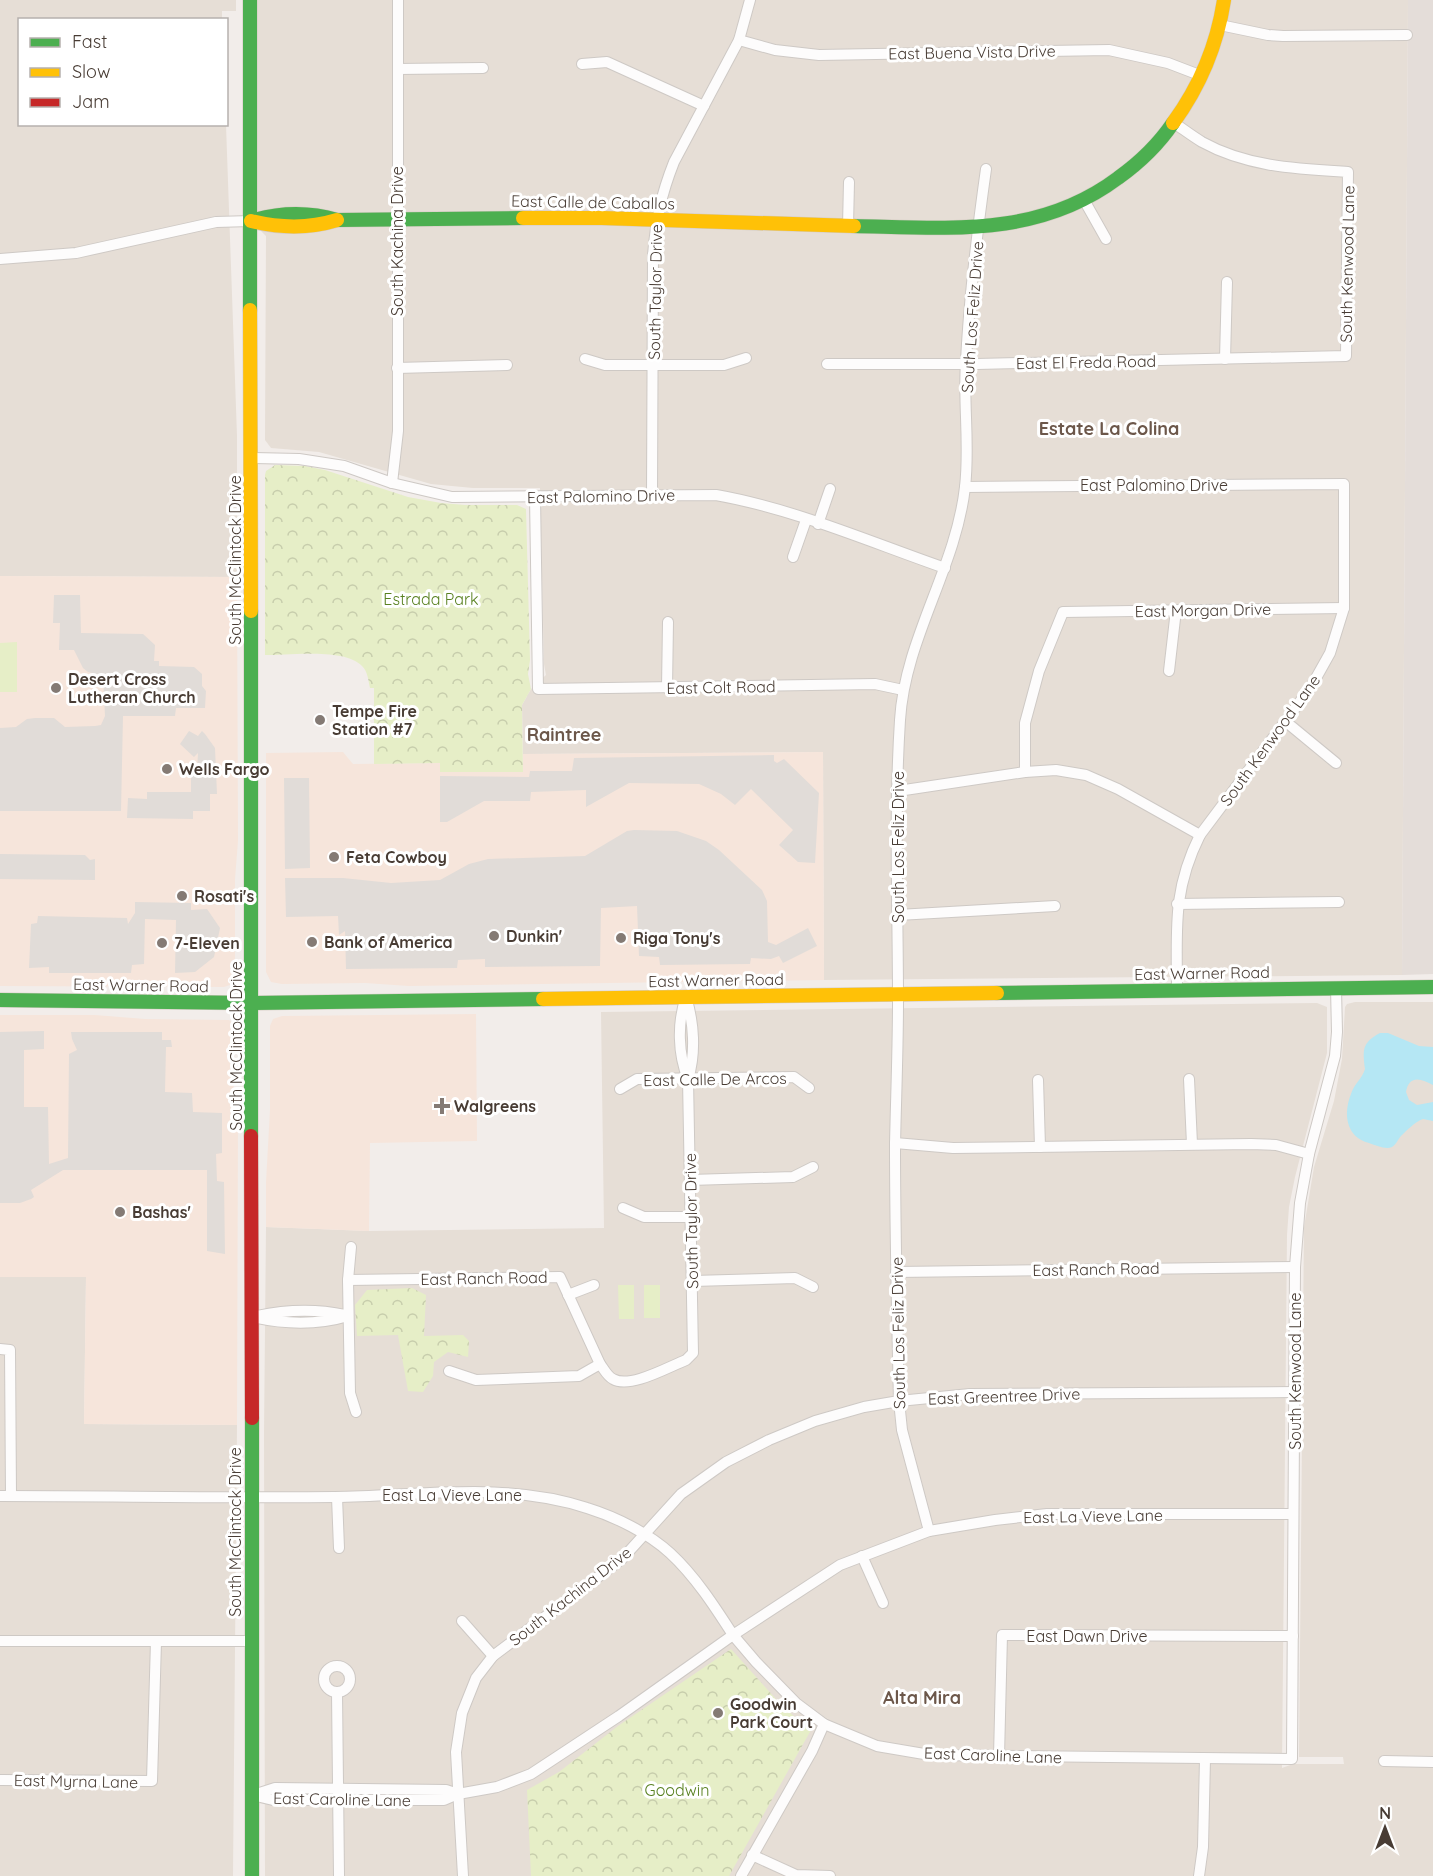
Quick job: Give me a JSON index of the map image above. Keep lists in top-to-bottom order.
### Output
{
  "streets": {
    "main road": ["East Calle de Caballos", "South McClintock Drive", "East Warner Road"],
    "street": [
      "East Buena Vista Drive",
      "South Kachina Drive",
      "South Kenwood Lane",
      "South Taylor Drive",
      "South Los Feliz Drive",
      "East El Freda Road",
      "East Palomino Drive",
      "East Morgan Drive",
      "East Colt Road",
      "East Calle De Arcos",
      "East Ranch Road",
      "East Greentree Drive",
      "East La Vieve Lane",
      "East Dawn Drive",
      "East Caroline Lane",
      "East Myrna Lane"
    ]
  },
  "crossings": [
    ["East Buena Vista Drive", "East Calle de Caballos"],
    ["East Buena Vista Drive", "South Taylor Drive"],
    ["East Calle de Caballos", "South Kachina Drive"],
    ["East Calle de Caballos", "South Kenwood Lane"],
    ["East Calle de Caballos", "South Taylor Drive"],
    ["East Calle de Caballos", "South Los Feliz Drive"],
    ["East Calle de Caballos", "South McClintock Drive"],
    ["South Kachina Drive", "East Palomino Drive"],
    ["South Kachina Drive", "East Greentree Drive"],
    ["South Kachina Drive", "East La Vieve Lane"],
    ["South Kachina Drive", "East Caroline Lane"],
    ["South Kenwood Lane", "East El Freda Road"],
    ["South Kenwood Lane", "East Palomino Drive"],
    ["South Kenwood Lane", "East Morgan Drive"],
    ["South Kenwood Lane", "East Warner Road"],
    ["South Kenwood Lane", "East Ranch Road"],
    ["South Kenwood Lane", "East Greentree Drive"],
    ["South Kenwood Lane", "East La Vieve Lane"],
    ["South Kenwood Lane", "East Dawn Drive"],
    ["South Kenwood Lane", "East Caroline Lane"],
    ["South Taylor Drive", "East Palomino Drive"],
    ["South Taylor Drive", "East Warner Road"],
    ["South Taylor Drive", "East Calle De Arcos"],
    ["South Taylor Drive", "East Ranch Road"],
    ["South Los Feliz Drive", "East El Freda Road"],
    ["South Los Feliz Drive", "East Palomino Drive"],
    ["South Los Feliz Drive", "East Colt Road"],
    ["South Los Feliz Drive", "East Warner Road"],
    ["South Los Feliz Drive", "East Ranch Road"],
    ["South Los Feliz Drive", "East Greentree Drive"],
    ["South Los Feliz Drive", "East La Vieve Lane"],
    ["East Palomino Drive", "South McClintock Drive"],
    ["East Palomino Drive", "East Colt Road"],
    ["South McClintock Drive", "East Warner Road"],
    ["South McClintock Drive", "East La Vieve Lane"],
    ["South McClintock Drive", "East Caroline Lane"],
    ["East Greentree Drive", "East La Vieve Lane"],
    ["East La Vieve Lane", "East Caroline Lane"],
    ["East Dawn Drive", "East Caroline Lane"]
  ],
  "districts": ["Estate La Colina", "Raintree", "Alta Mira"],
  "parks": ["Estrada Park", "Goodwin"],
  "places": {
    "other": [
      "Desert Cross Lutheran Church",
      "Tempe Fire Station #7",
      "Wells Fargo",
      "Feta Cowboy",
      "Rosati's",
      "Dunkin'",
      "Riga Tony's",
      "Bank of America",
      "7-Eleven",
      "Bashas'",
      "Goodwin Park Court"
    ],
    "health": ["Walgreens"]
  },
  "legend": ["Fast", "Slow", "Jam"],
  "north": "top"
}
